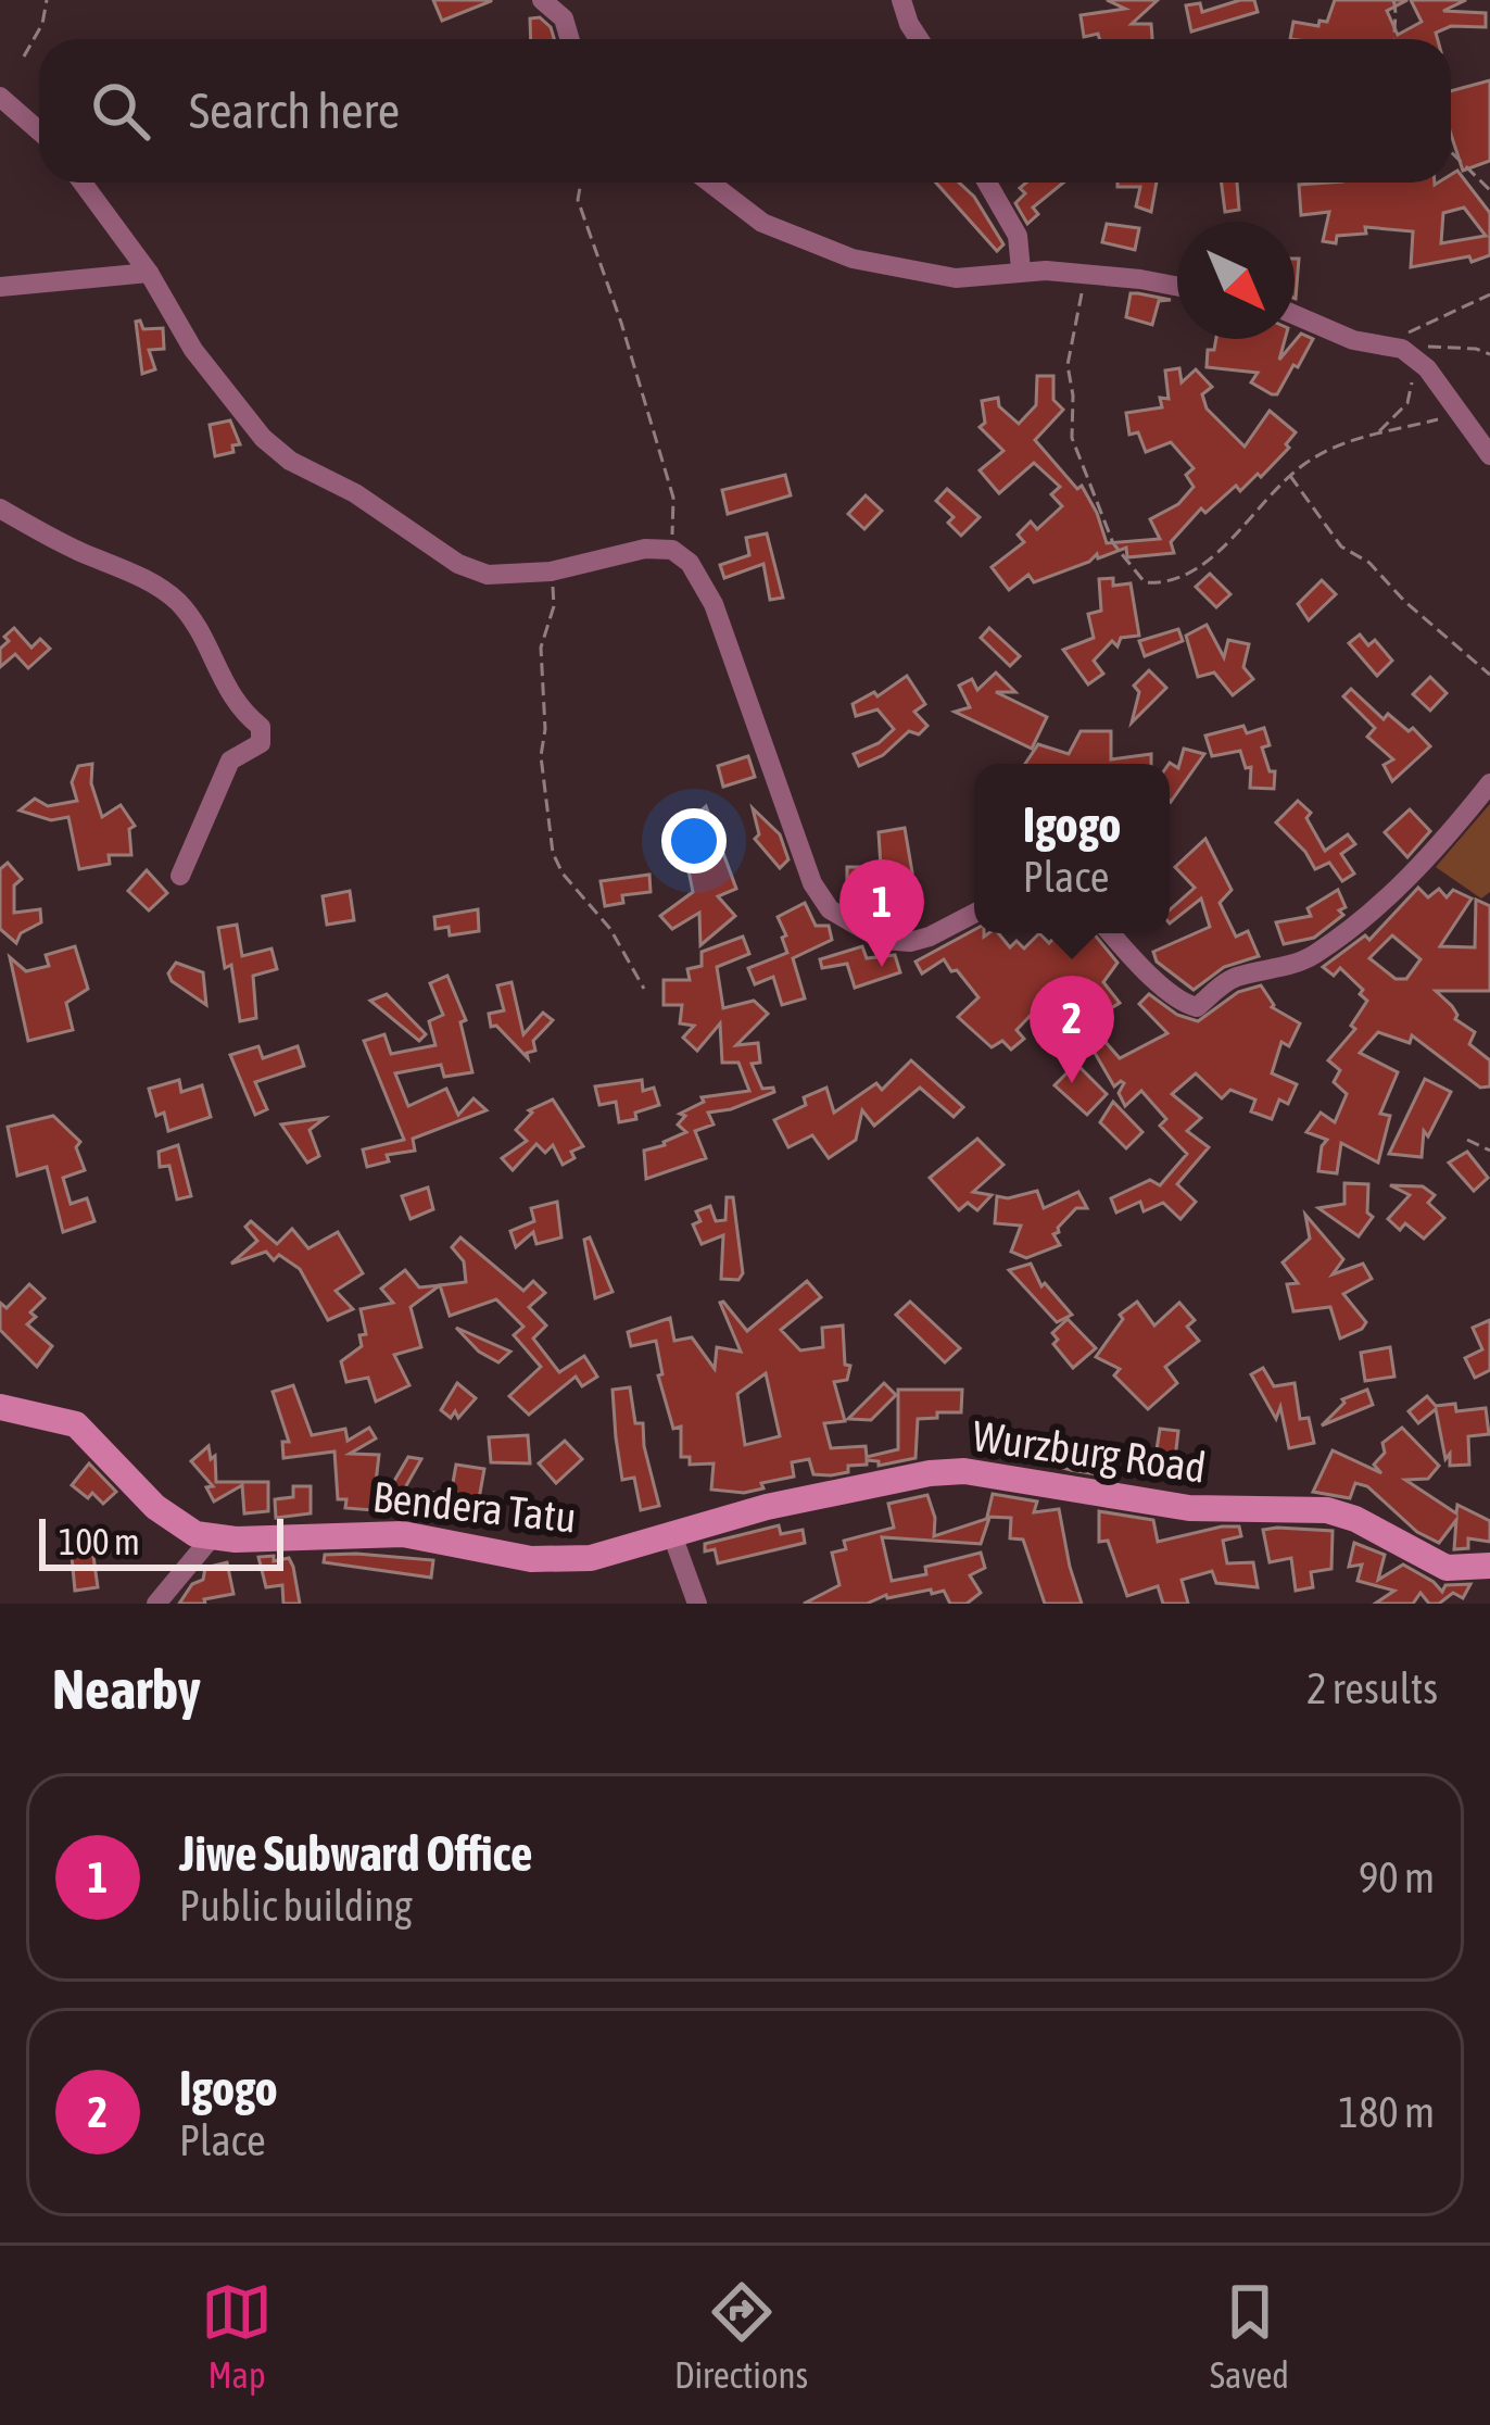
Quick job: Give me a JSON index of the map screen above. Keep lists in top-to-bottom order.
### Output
{
  "streets": {
    "main road": ["Wurzburg Road", "Bendera Tatu"]
  },
  "crossings": [
    ["Wurzburg Road", "Bendera Tatu"]
  ],
  "scale_bar": "100 m",
  "north": "bottom right",
  "page": {
    "search": "Search here",
    "popup": ["Igogo", "Place"],
    "pins": ["1", "2"],
    "scale": "100 m",
    "heading": ["Nearby", "2 results"],
    "list": [
      {
        "mark": "1",
        "name": "Jiwe Subward Office",
        "note": "Public building",
        "value": "90 m"
      },
      {
        "mark": "2",
        "name": "Igogo",
        "note": "Place",
        "value": "180 m"
      }
    ],
    "nav": ["Map", "Directions", "Saved"]
  }
}
